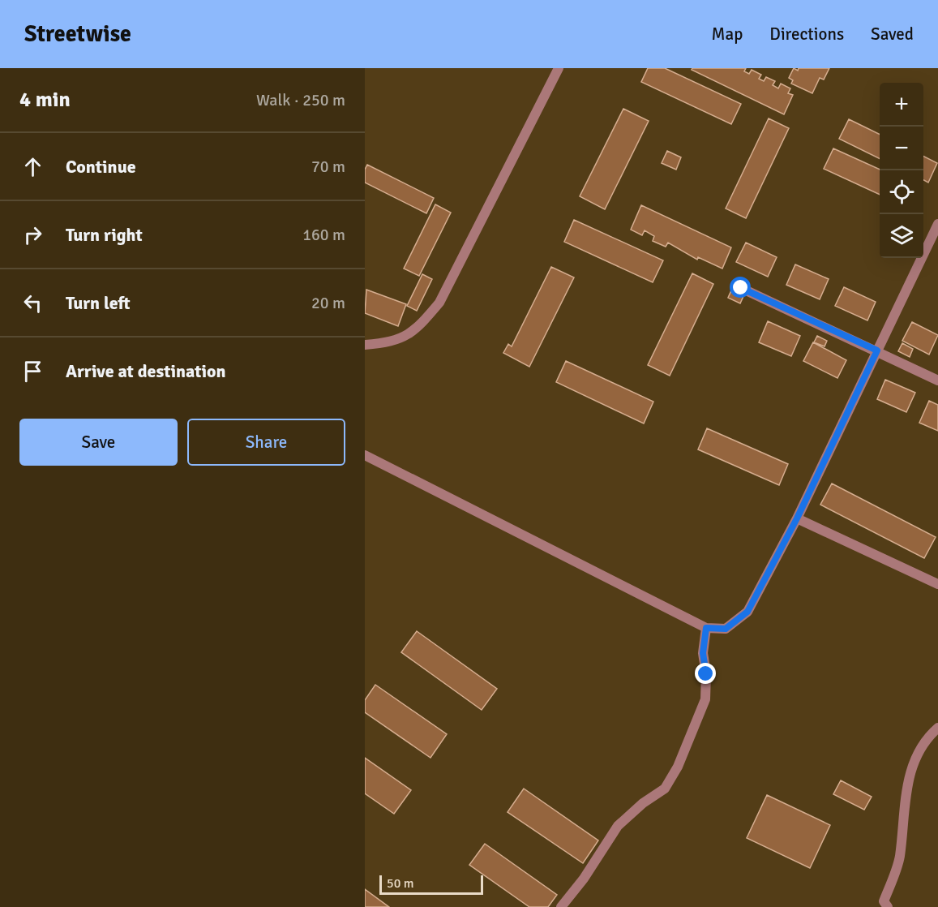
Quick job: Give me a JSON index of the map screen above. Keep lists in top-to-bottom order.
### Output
{
  "scale_bar": "50 m",
  "page": {
    "header": "Streetwise",
    "nav": ["Map", "Directions", "Saved"],
    "heading": ["4 min", "Walk · 250 m"],
    "map_buttons": ["+", "−"],
    "list": [
      ["Continue", "70 m"],
      ["Turn right", "160 m"],
      ["Turn left", "20 m"],
      "Arrive at destination"
    ],
    "buttons": ["Save", "Share"],
    "scale": "50 m"
  }
}
